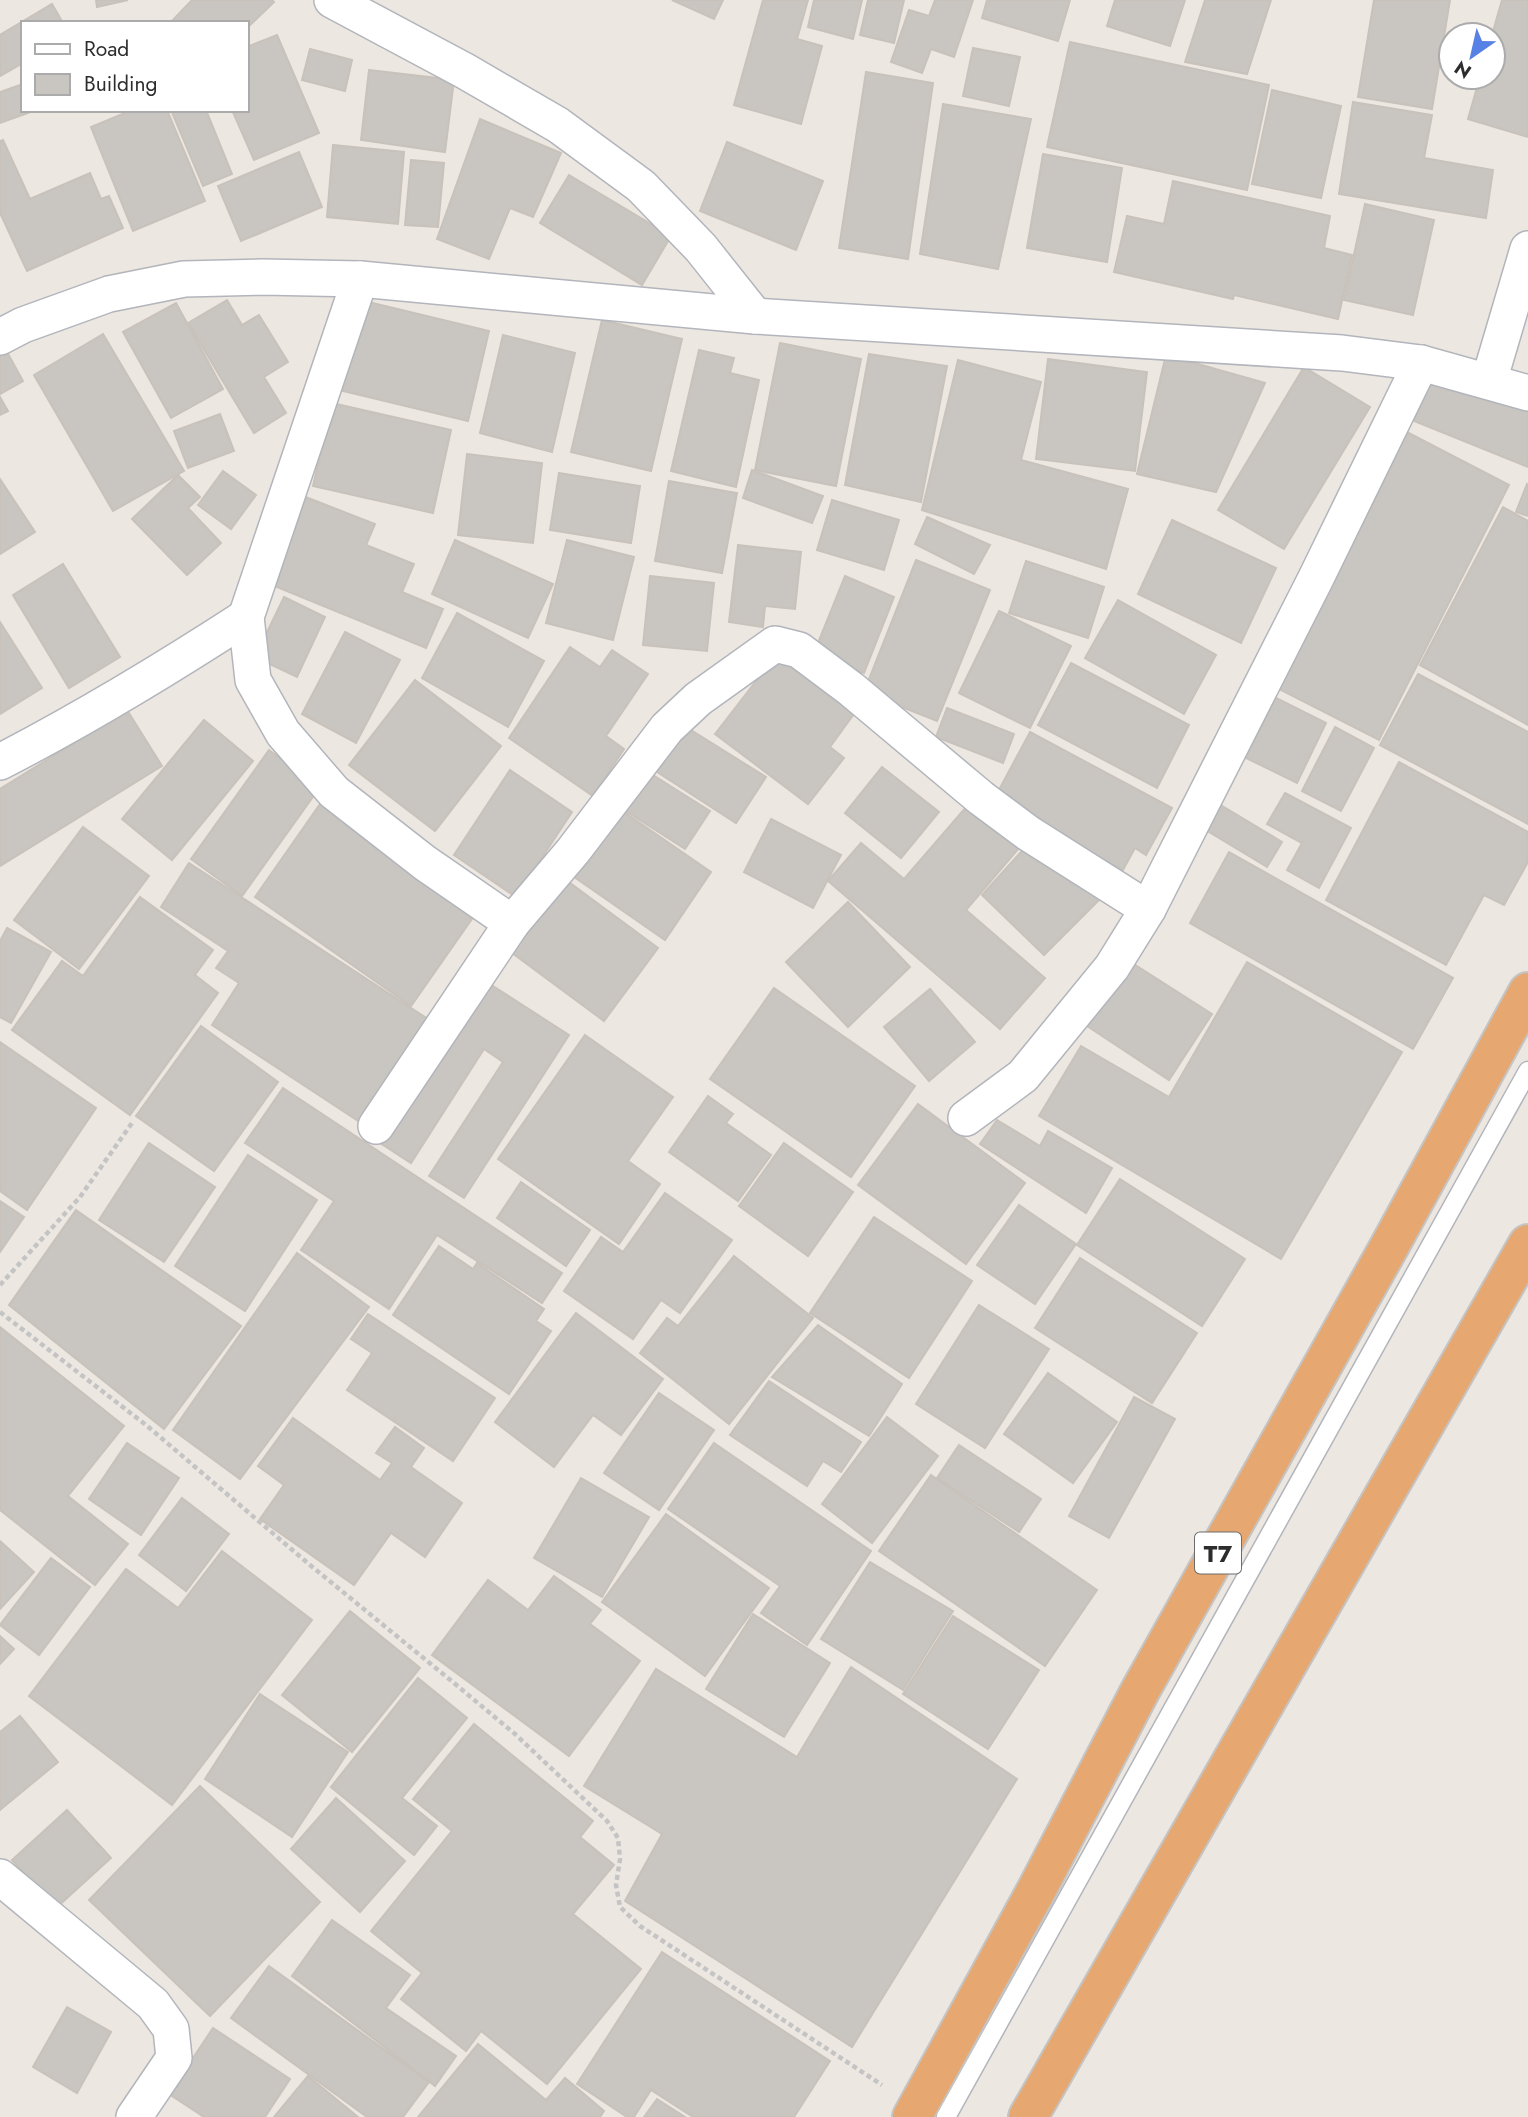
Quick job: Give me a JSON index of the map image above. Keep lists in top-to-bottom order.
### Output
{
  "streets": {
    "highway": ["T7"]
  },
  "legend": ["Road", "Building"],
  "north": "bottom left"
}
